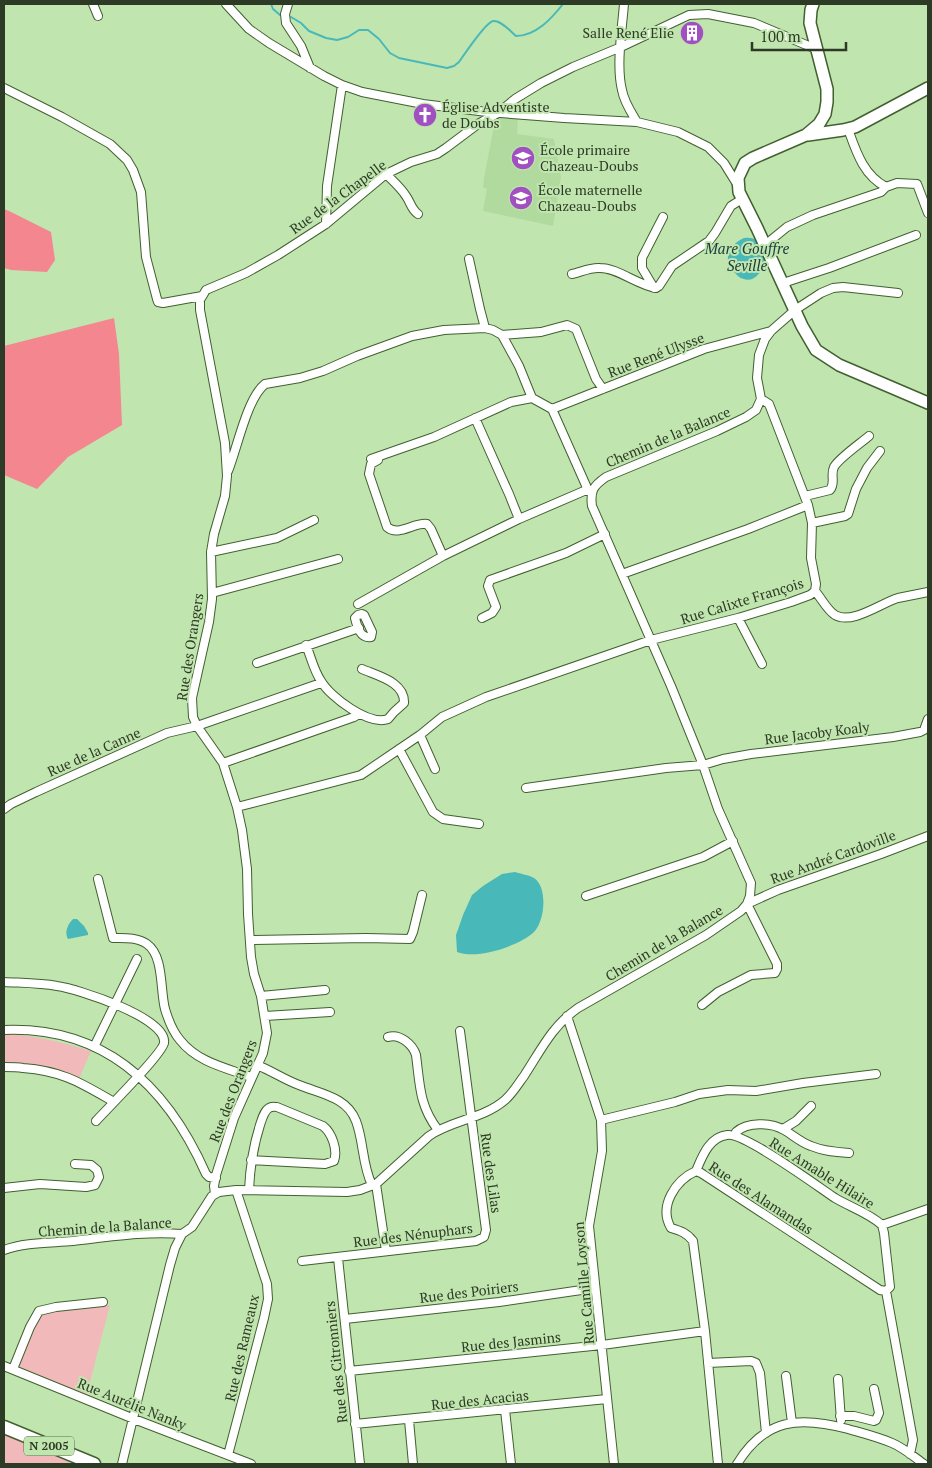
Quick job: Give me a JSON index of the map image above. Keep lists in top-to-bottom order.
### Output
{
  "streets": {
    "main road": ["N 2005"],
    "street": [
      "Rue de la Chapelle",
      "Rue René Ulysse",
      "Chemin de la Balance",
      "Rue Calixte François",
      "Rue des Orangers",
      "Rue Jacoby Koaly",
      "Rue de la Canne",
      "Rue André Cardoville",
      "Rue des Lilas",
      "Rue Amable Hilaire",
      "Rue des Alamandas",
      "Rue des Nénuphars",
      "Rue Camille Loyson",
      "Rue des Poiriers",
      "Rue des Jasmins",
      "Rue des Rameaux",
      "Rue des Citronniers",
      "Rue des Acacias",
      "Rue Aurélie Nanky"
    ]
  },
  "crossings": [
    ["Rue de la Chapelle", "Rue des Orangers"],
    ["Chemin de la Balance", "Rue Calixte François"],
    ["Chemin de la Balance", "Rue des Orangers"],
    ["Chemin de la Balance", "Rue André Cardoville"],
    ["Chemin de la Balance", "Rue des Lilas"],
    ["Chemin de la Balance", "Rue Camille Loyson"],
    ["Chemin de la Balance", "Rue des Rameaux"],
    ["Rue Calixte François", "Rue des Orangers"],
    ["Rue des Orangers", "Rue de la Canne"],
    ["Rue des Lilas", "Rue des Nénuphars"],
    ["Rue Amable Hilaire", "Rue des Alamandas"],
    ["Rue des Alamandas", "Rue des Jasmins"],
    ["Rue des Nénuphars", "Rue des Citronniers"],
    ["Rue Camille Loyson", "Rue des Poiriers"],
    ["Rue Camille Loyson", "Rue des Jasmins"],
    ["Rue Camille Loyson", "Rue des Acacias"],
    ["Rue des Poiriers", "Rue des Citronniers"],
    ["Rue des Jasmins", "Rue des Citronniers"],
    ["Rue des Rameaux", "Rue Aurélie Nanky"],
    ["Rue des Citronniers", "Rue des Acacias"]
  ],
  "water": ["Mare Gouffre Seville"],
  "places": {
    "building": ["Salle René Elie"],
    "church": ["Église Adventiste de Doubs"],
    "school or university": ["École primaire Chazeau-Doubs", "École maternelle Chazeau-Doubs"]
  },
  "scale_bar": "100 m"
}
